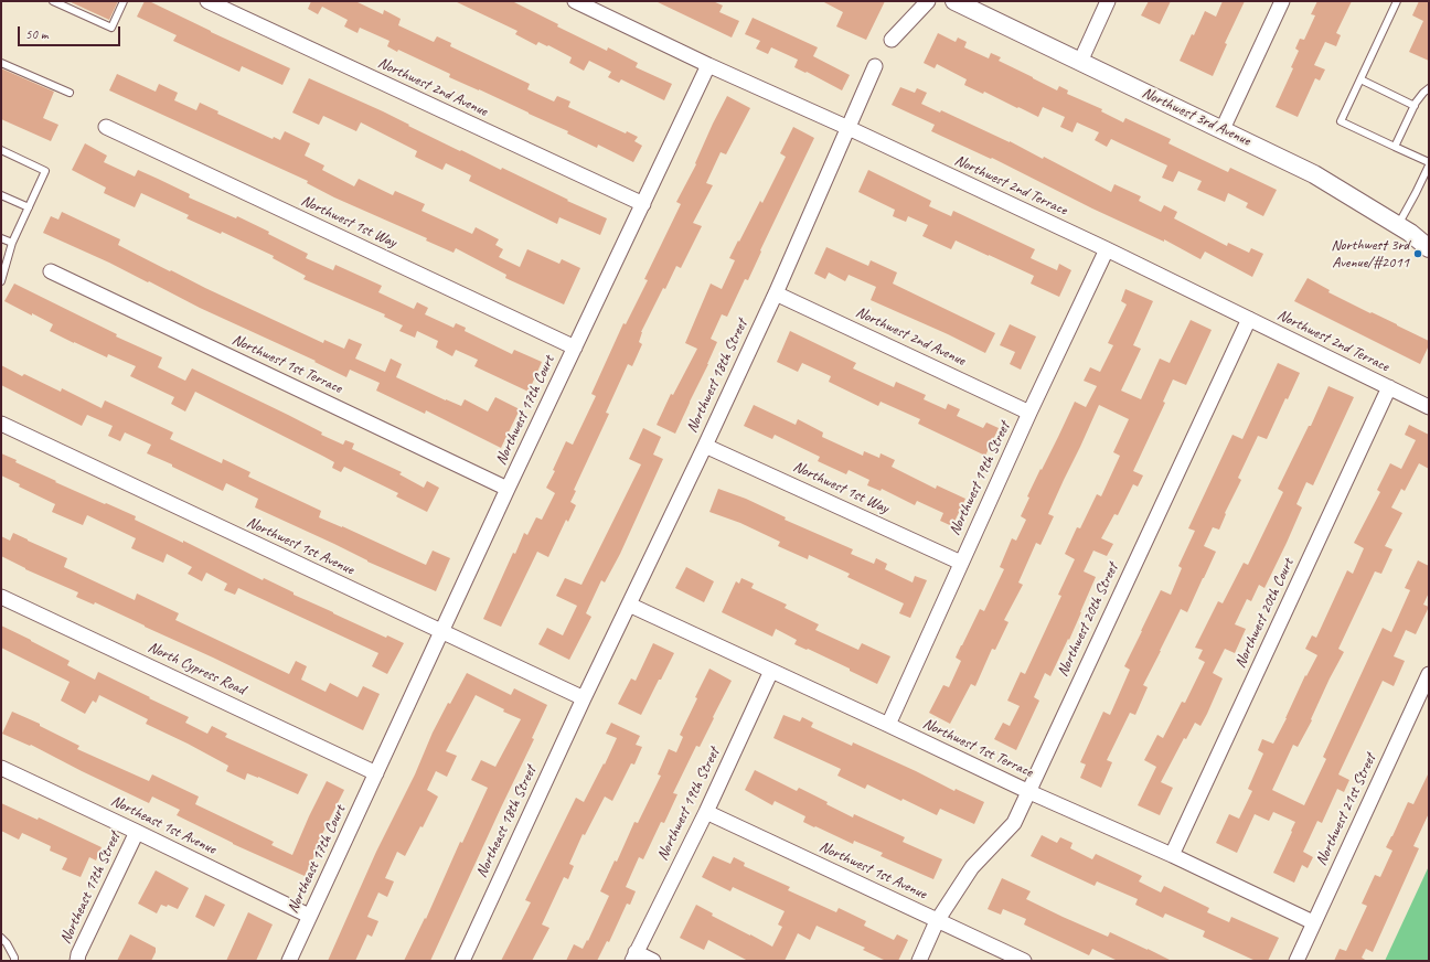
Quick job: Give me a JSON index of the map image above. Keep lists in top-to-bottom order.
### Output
{
  "streets": {
    "street": [
      "Northwest 2nd Avenue",
      "Northwest 3rd Avenue",
      "Northwest 2nd Terrace",
      "Northwest 1st Way",
      "Northwest 1st Terrace",
      "Northwest 18th Street",
      "Northwest 17th Court",
      "Northwest 19th Street",
      "Northwest 1st Avenue",
      "Northwest 20th Court",
      "Northwest 20th Street",
      "North Cypress Road",
      "Northwest 21st Street",
      "Northeast 18th Street",
      "Northeast 1st Avenue",
      "Northeast 17th Court",
      "Northeast 17th Street"
    ]
  },
  "crossings": [
    ["Northwest 2nd Avenue", "Northwest 18th Street"],
    ["Northwest 2nd Avenue", "Northwest 17th Court"],
    ["Northwest 2nd Avenue", "Northwest 19th Street"],
    ["Northwest 2nd Terrace", "Northwest 18th Street"],
    ["Northwest 2nd Terrace", "Northwest 17th Court"],
    ["Northwest 2nd Terrace", "Northwest 19th Street"],
    ["Northwest 2nd Terrace", "Northwest 20th Court"],
    ["Northwest 2nd Terrace", "Northwest 20th Street"],
    ["Northwest 1st Way", "Northwest 18th Street"],
    ["Northwest 1st Way", "Northwest 17th Court"],
    ["Northwest 1st Way", "Northwest 19th Street"],
    ["Northwest 1st Terrace", "Northwest 18th Street"],
    ["Northwest 1st Terrace", "Northwest 17th Court"],
    ["Northwest 1st Terrace", "Northwest 19th Street"],
    ["Northwest 1st Terrace", "Northwest 20th Court"],
    ["Northwest 1st Terrace", "Northwest 20th Street"],
    ["Northwest 1st Terrace", "Northwest 21st Street"],
    ["Northwest 18th Street", "Northwest 1st Avenue"],
    ["Northwest 18th Street", "Northeast 18th Street"],
    ["Northwest 17th Court", "Northwest 1st Avenue"],
    ["Northwest 17th Court", "North Cypress Road"],
    ["Northwest 17th Court", "Northeast 17th Court"],
    ["Northwest 19th Street", "Northwest 1st Avenue"],
    ["Northwest 1st Avenue", "Northwest 20th Street"],
    ["Northwest 1st Avenue", "Northeast 18th Street"],
    ["North Cypress Road", "Northeast 17th Court"],
    ["Northeast 1st Avenue", "Northeast 17th Court"],
    ["Northeast 1st Avenue", "Northeast 17th Street"]
  ],
  "places": ["Northwest 3rd Avenue/#2011"],
  "scale_bar": "50 m"
}
